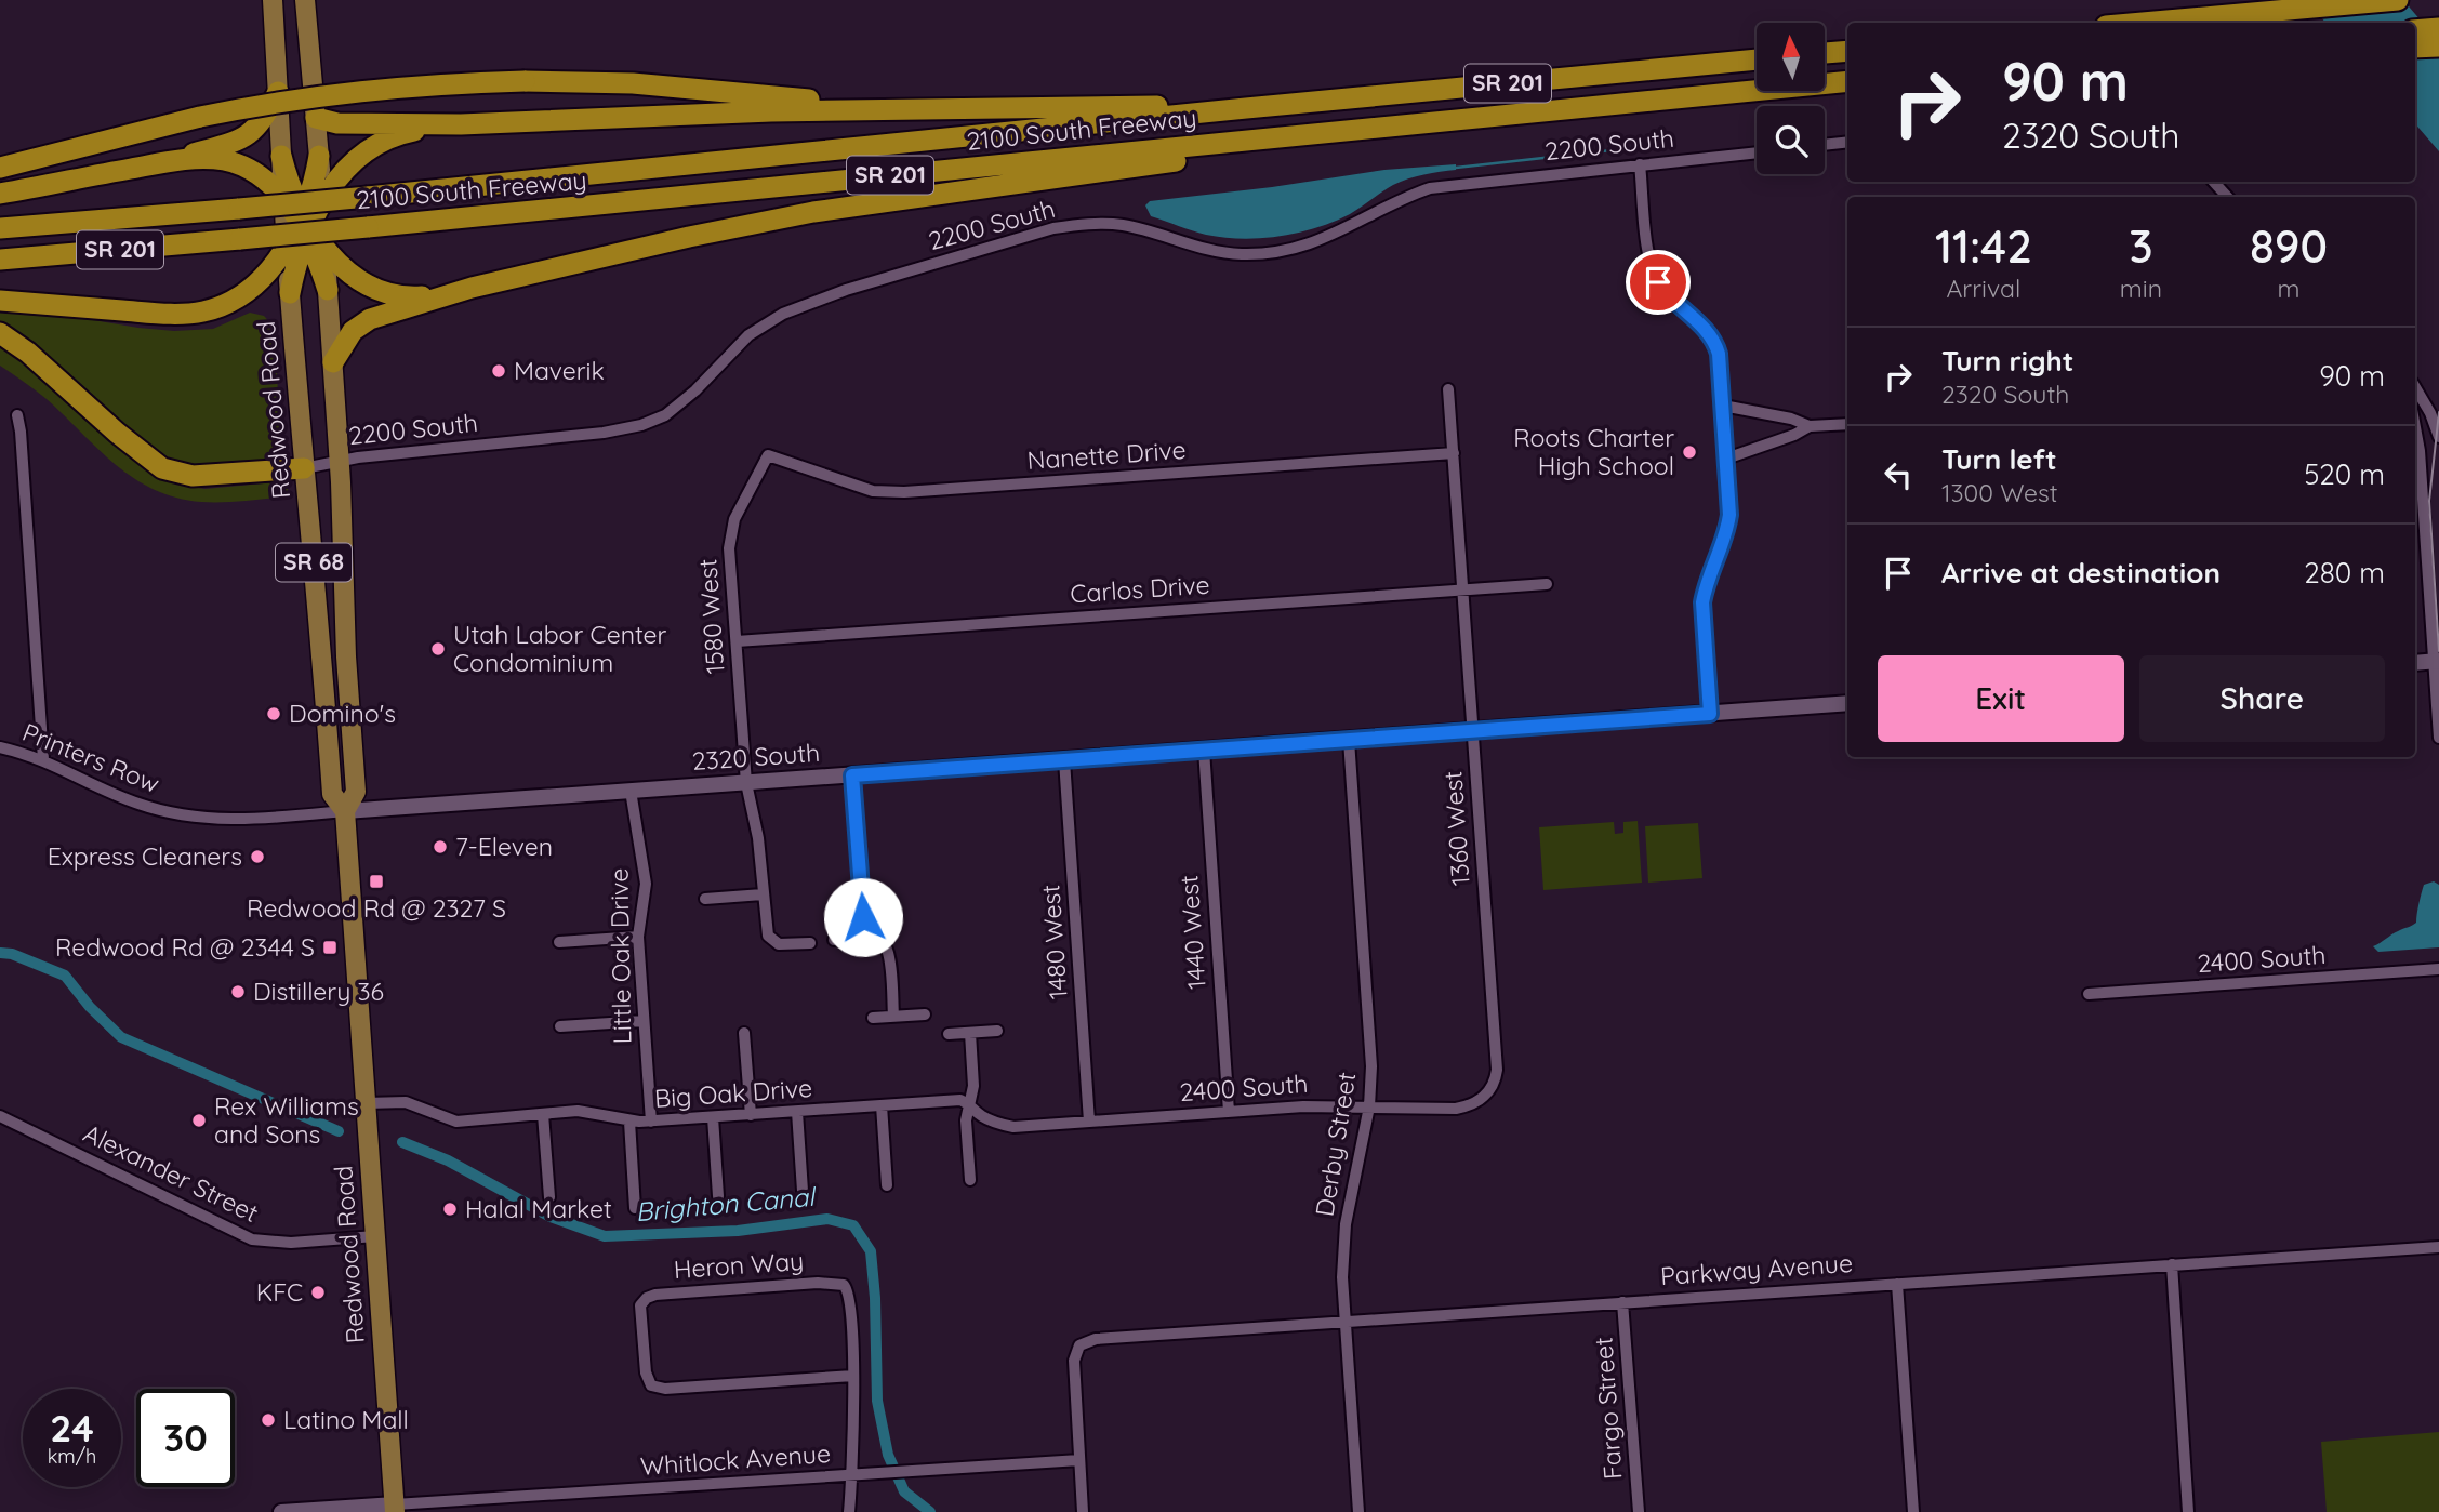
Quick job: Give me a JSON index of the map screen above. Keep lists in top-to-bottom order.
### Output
{
  "streets": {
    "highway": ["SR 201", "2100 South Freeway"],
    "main road": ["Redwood Road", "SR 68"],
    "street": [
      "2200 South",
      "Nanette Drive",
      "Carlos Drive",
      "1580 West",
      "2320 South",
      "Printers Row",
      "1360 West",
      "1440 West",
      "1480 West",
      "Little Oak Drive",
      "2400 South",
      "Big Oak Drive",
      "Derby Street",
      "Alexander Street",
      "Heron Way",
      "Parkway Avenue",
      "Fargo Street",
      "Whitlock Avenue"
    ]
  },
  "crossings": [
    ["2200 South", "Redwood Road"],
    ["Redwood Road", "2320 South"],
    ["Redwood Road", "Printers Row"],
    ["Redwood Road", "Big Oak Drive"],
    ["Redwood Road", "Alexander Street"],
    ["Redwood Road", "Whitlock Avenue"],
    ["Nanette Drive", "1580 West"],
    ["Nanette Drive", "1360 West"],
    ["Carlos Drive", "1580 West"],
    ["Carlos Drive", "1360 West"],
    ["1580 West", "2320 South"],
    ["2320 South", "Printers Row"],
    ["2320 South", "1360 West"],
    ["2320 South", "1440 West"],
    ["2320 South", "1480 West"],
    ["2320 South", "Little Oak Drive"],
    ["2320 South", "Derby Street"],
    ["1360 West", "2400 South"],
    ["1440 West", "2400 South"],
    ["1480 West", "2400 South"],
    ["Little Oak Drive", "Big Oak Drive"],
    ["2400 South", "Big Oak Drive"],
    ["2400 South", "Derby Street"],
    ["Derby Street", "Parkway Avenue"],
    ["Parkway Avenue", "Fargo Street"],
    ["Parkway Avenue", "Whitlock Avenue"]
  ],
  "water": ["Brighton Canal"],
  "places": {
    "other": [
      "Maverik",
      "Roots Charter High School",
      "Utah Labor Center Condominium",
      "Domino's",
      "7-Eleven",
      "Express Cleaners",
      "Distillery 36",
      "Rex Williams and Sons",
      "Halal Market",
      "KFC",
      "Latino Mall"
    ],
    "transit": ["Redwood Rd @ 2327 S", "Redwood Rd @ 2344 S"]
  },
  "north": "top",
  "page": {
    "turn": ["90 m", "2320 South"],
    "eta": [
      "11:42",
      "Arrival",
      "3",
      "min",
      "890",
      "m"
    ],
    "list": [
      {
        "name": "Turn right",
        "note": "2320 South",
        "value": "90 m"
      },
      {
        "name": "Turn left",
        "note": "1300 West",
        "value": "520 m"
      },
      {
        "name": "Arrive at destination",
        "value": "280 m"
      }
    ],
    "buttons": ["Exit", "Share"],
    "speed": "24 km/h",
    "limit": "30"
  }
}
